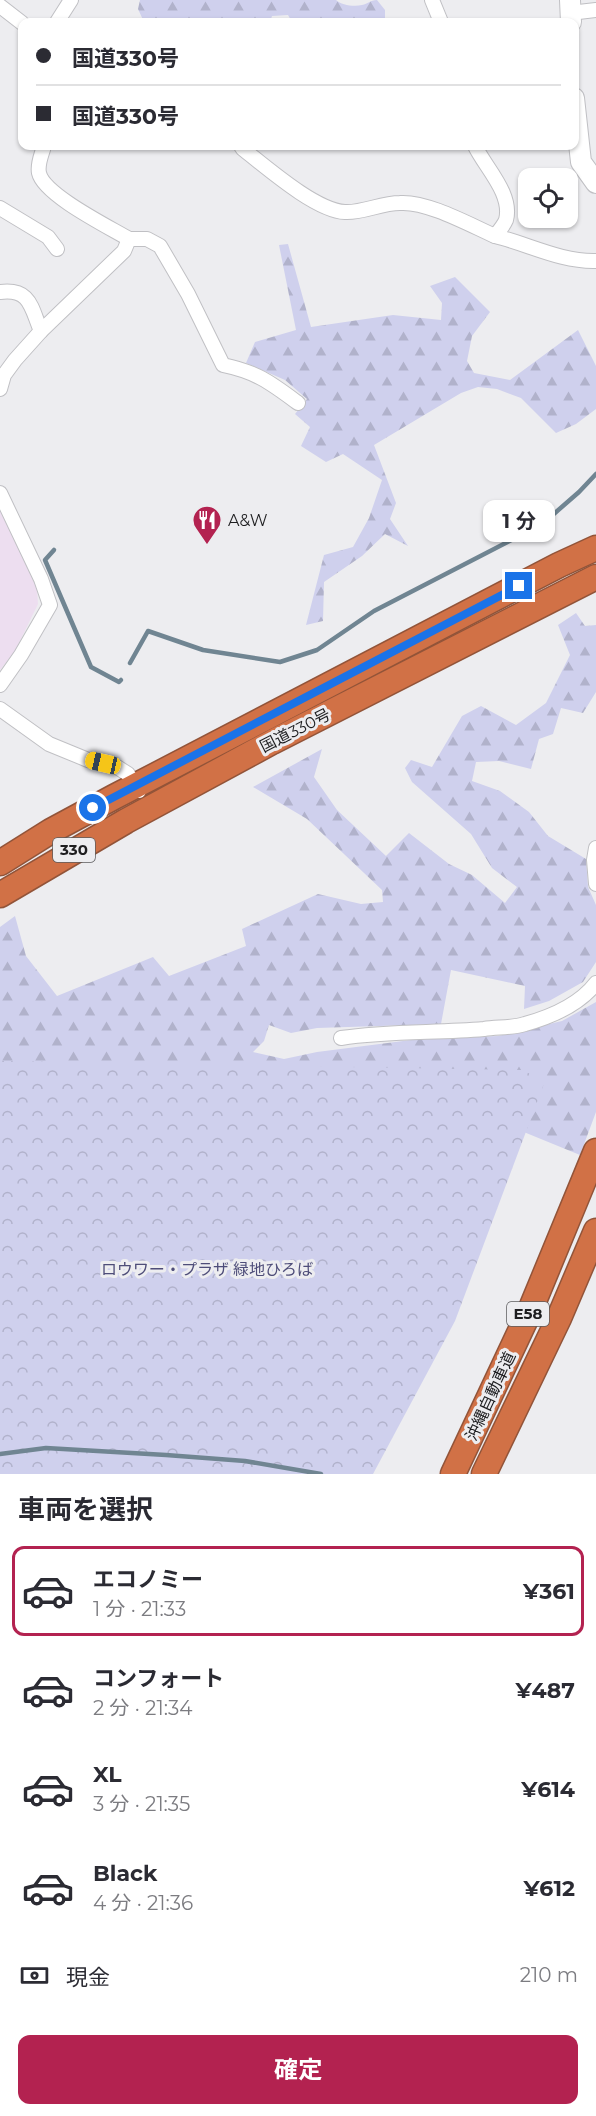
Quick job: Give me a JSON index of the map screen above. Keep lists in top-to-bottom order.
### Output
{
  "streets": {
    "highway": [
      "国道330号",
      "330",
      "E58",
      "沖縄自動車道"
    ]
  },
  "parks": ["ロウワー・プラザ 緑地ひろば"],
  "places": {
    "restaurant": ["A&W"]
  },
  "page": {
    "banner": ["国道330号", "国道330号"],
    "bubble": "1 分",
    "heading": "車両を選択",
    "list": [
      {
        "name": "エコノミー",
        "note": "1 分 · 21:33",
        "value": "¥361"
      },
      {
        "name": "コンフォート",
        "note": "2 分 · 21:34",
        "value": "¥487"
      },
      {
        "name": "XL",
        "note": "3 分 · 21:35",
        "value": "¥614"
      },
      {
        "name": "Black",
        "note": "4 分 · 21:36",
        "value": "¥612"
      }
    ],
    "pay": ["現金", "210 m"],
    "buttons": "確定"
  }
}
